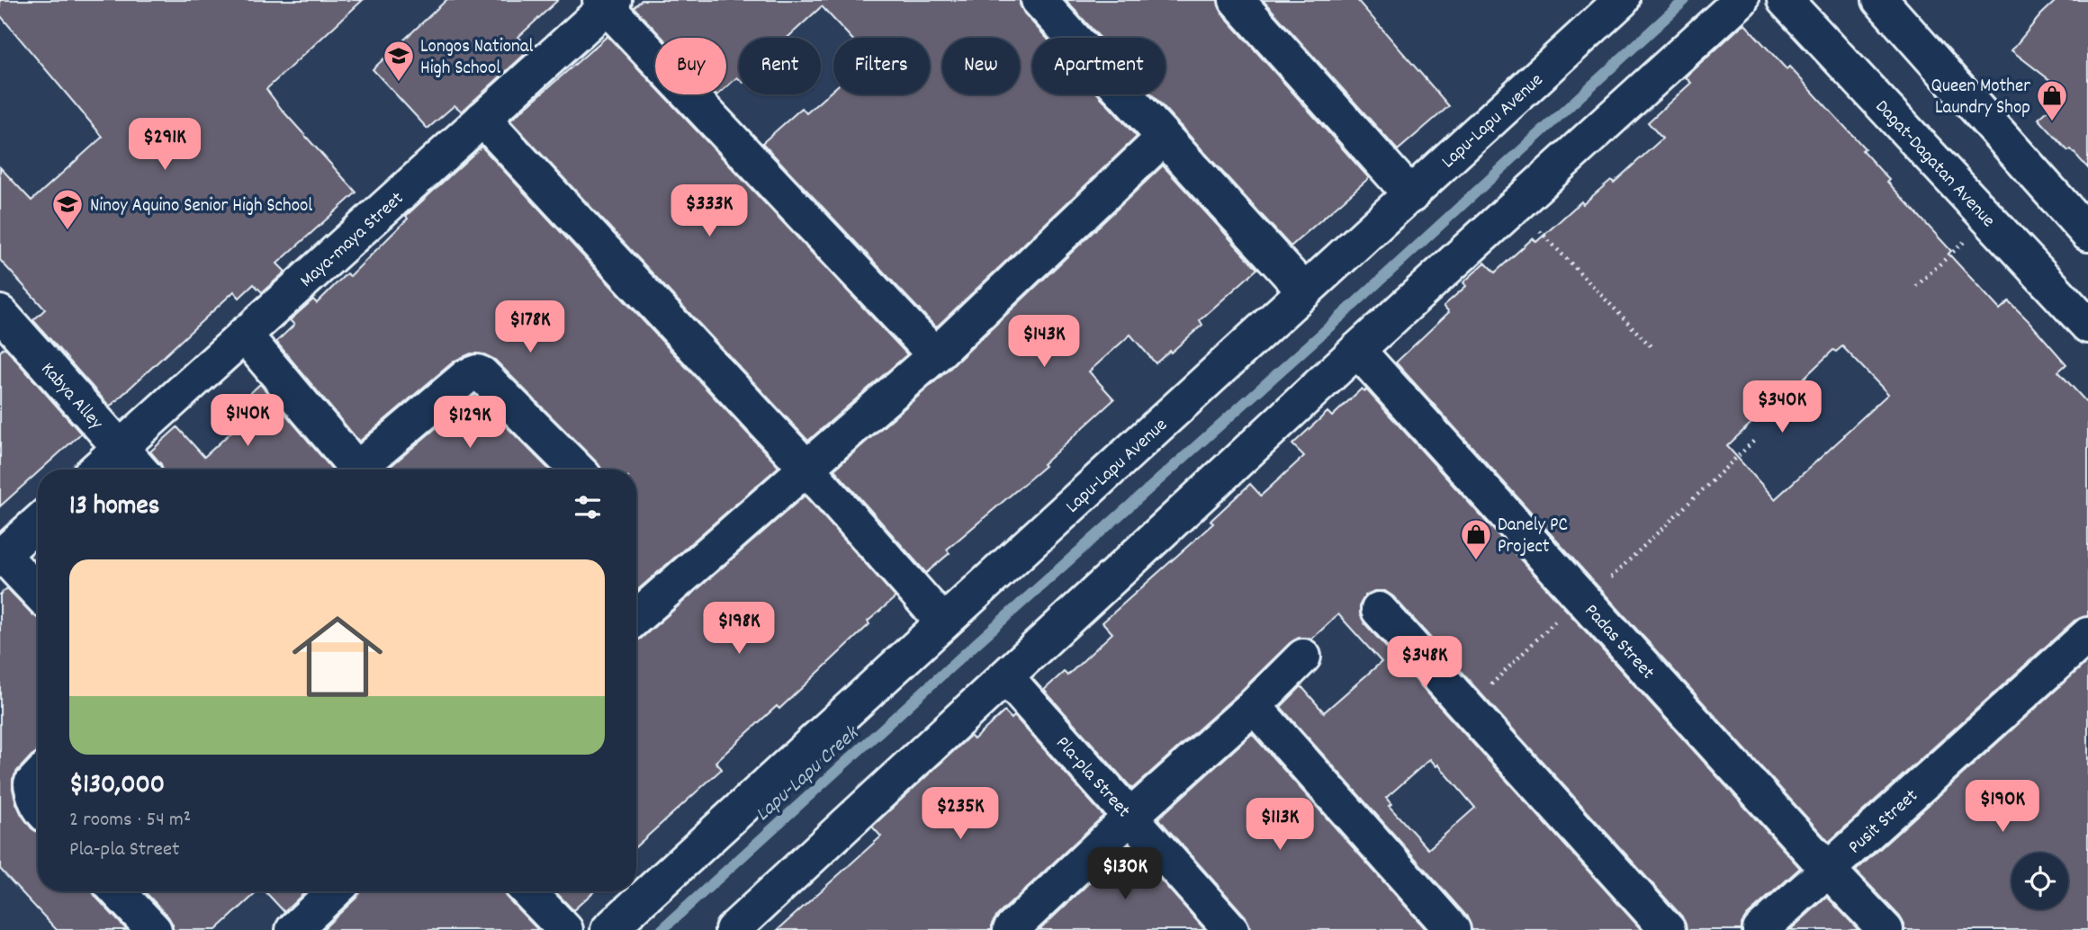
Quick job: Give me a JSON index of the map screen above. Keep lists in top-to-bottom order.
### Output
{
  "streets": {
    "street": [
      "Lapu-Lapu Avenue",
      "Dagat-Dagatan Avenue",
      "Maya-maya Street",
      "Kabya Alley",
      "Padas Street",
      "Pla-pla Street",
      "Pusit Street"
    ]
  },
  "crossings": [
    ["Maya-maya Street", "Kabya Alley"],
    ["Padas Street", "Pusit Street"]
  ],
  "water": ["Lapu-Lapu Creek"],
  "places": {
    "school or university": ["Longos National High School", "Ninoy Aquino Senior High School"],
    "shop": ["Queen Mother Laundry Shop", "Danely PC Project"]
  },
  "page": {
    "chip": [
      "Buy",
      "Rent",
      "Filters",
      "New",
      "Apartment"
    ],
    "price": [
      "$291K",
      "$333K",
      "$178K",
      "$143K",
      "$340K",
      "$140K",
      "$129K",
      "$198K",
      "$348K",
      "$190K",
      "$235K",
      "$113K",
      "$130K"
    ],
    "heading": "13 homes",
    "list": [
      {
        "name": "$130,000",
        "note": "2 rooms · 54 m² · Pla-pla Street"
      }
    ]
  }
}
